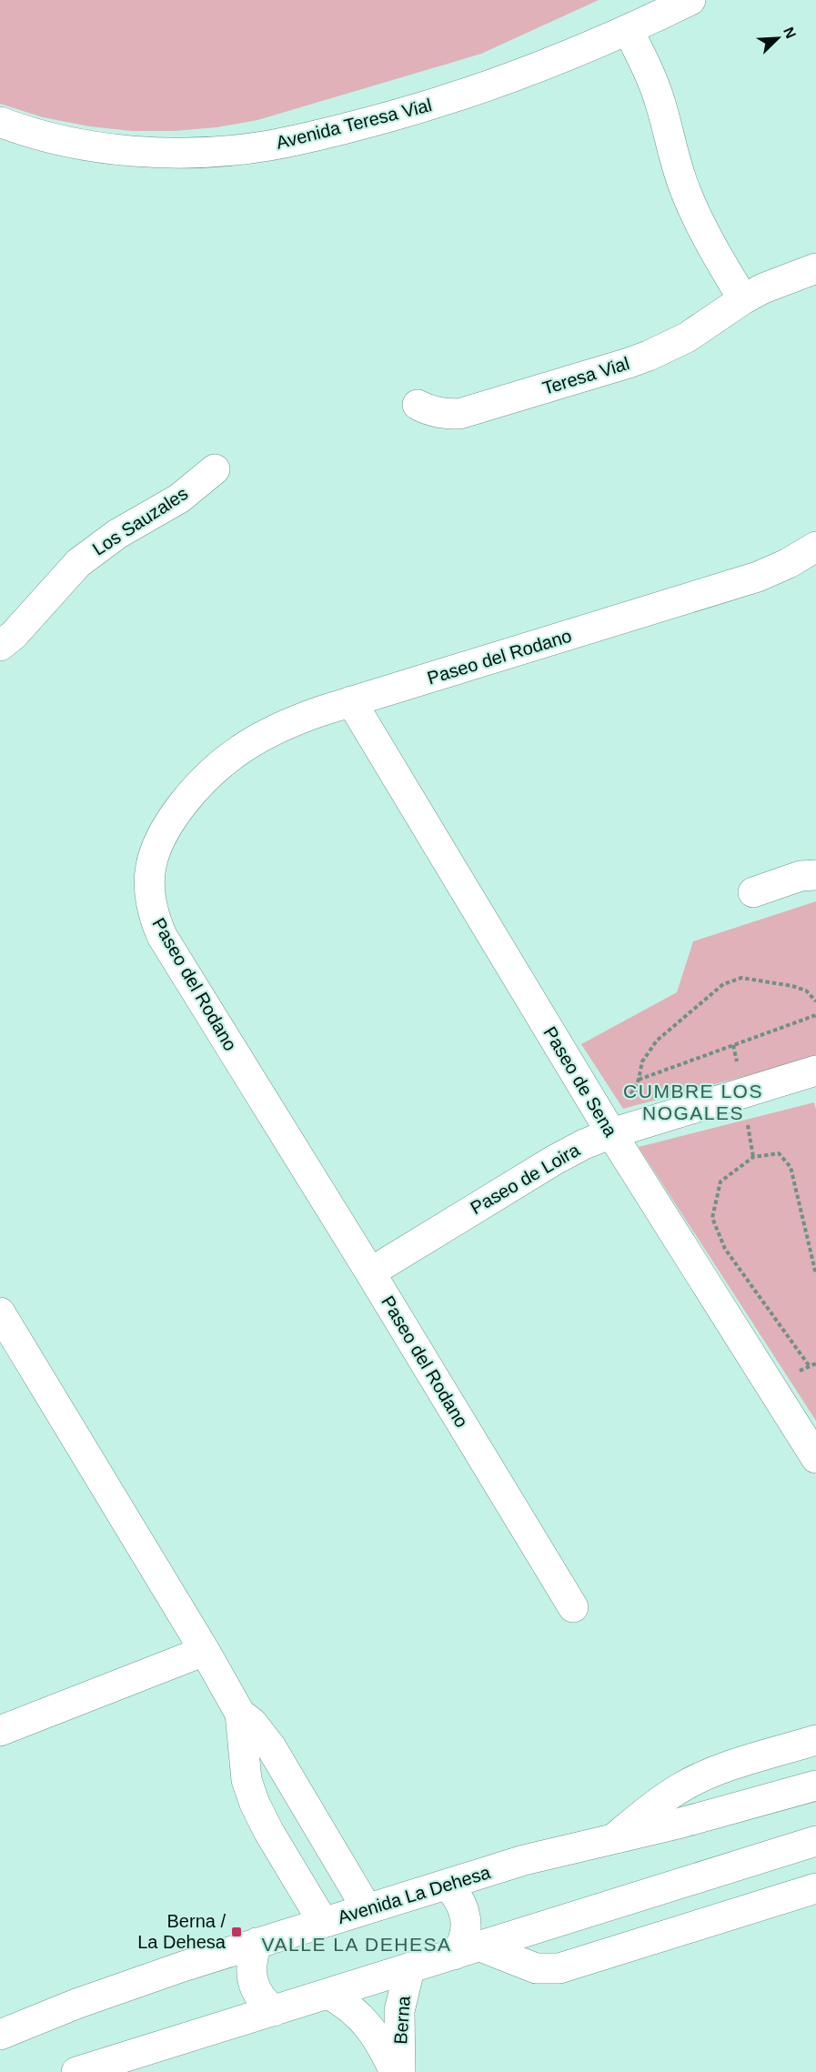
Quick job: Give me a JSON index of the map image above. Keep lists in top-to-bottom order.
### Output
{
  "streets": {
    "street": [
      "Avenida Teresa Vial",
      "Teresa Vial",
      "Los Sauzales",
      "Paseo del Rodano",
      "Paseo de Sena",
      "Paseo de Loira",
      "Avenida La Dehesa",
      "Berna"
    ]
  },
  "crossings": [
    ["Paseo del Rodano", "Paseo de Sena"],
    ["Paseo del Rodano", "Paseo de Loira"],
    ["Paseo de Sena", "Paseo de Loira"]
  ],
  "districts": ["CUMBRE LOS NOGALES", "VALLE LA DEHESA"],
  "places": {
    "transit": ["Berna / La Dehesa"]
  },
  "north": "top right"
}
